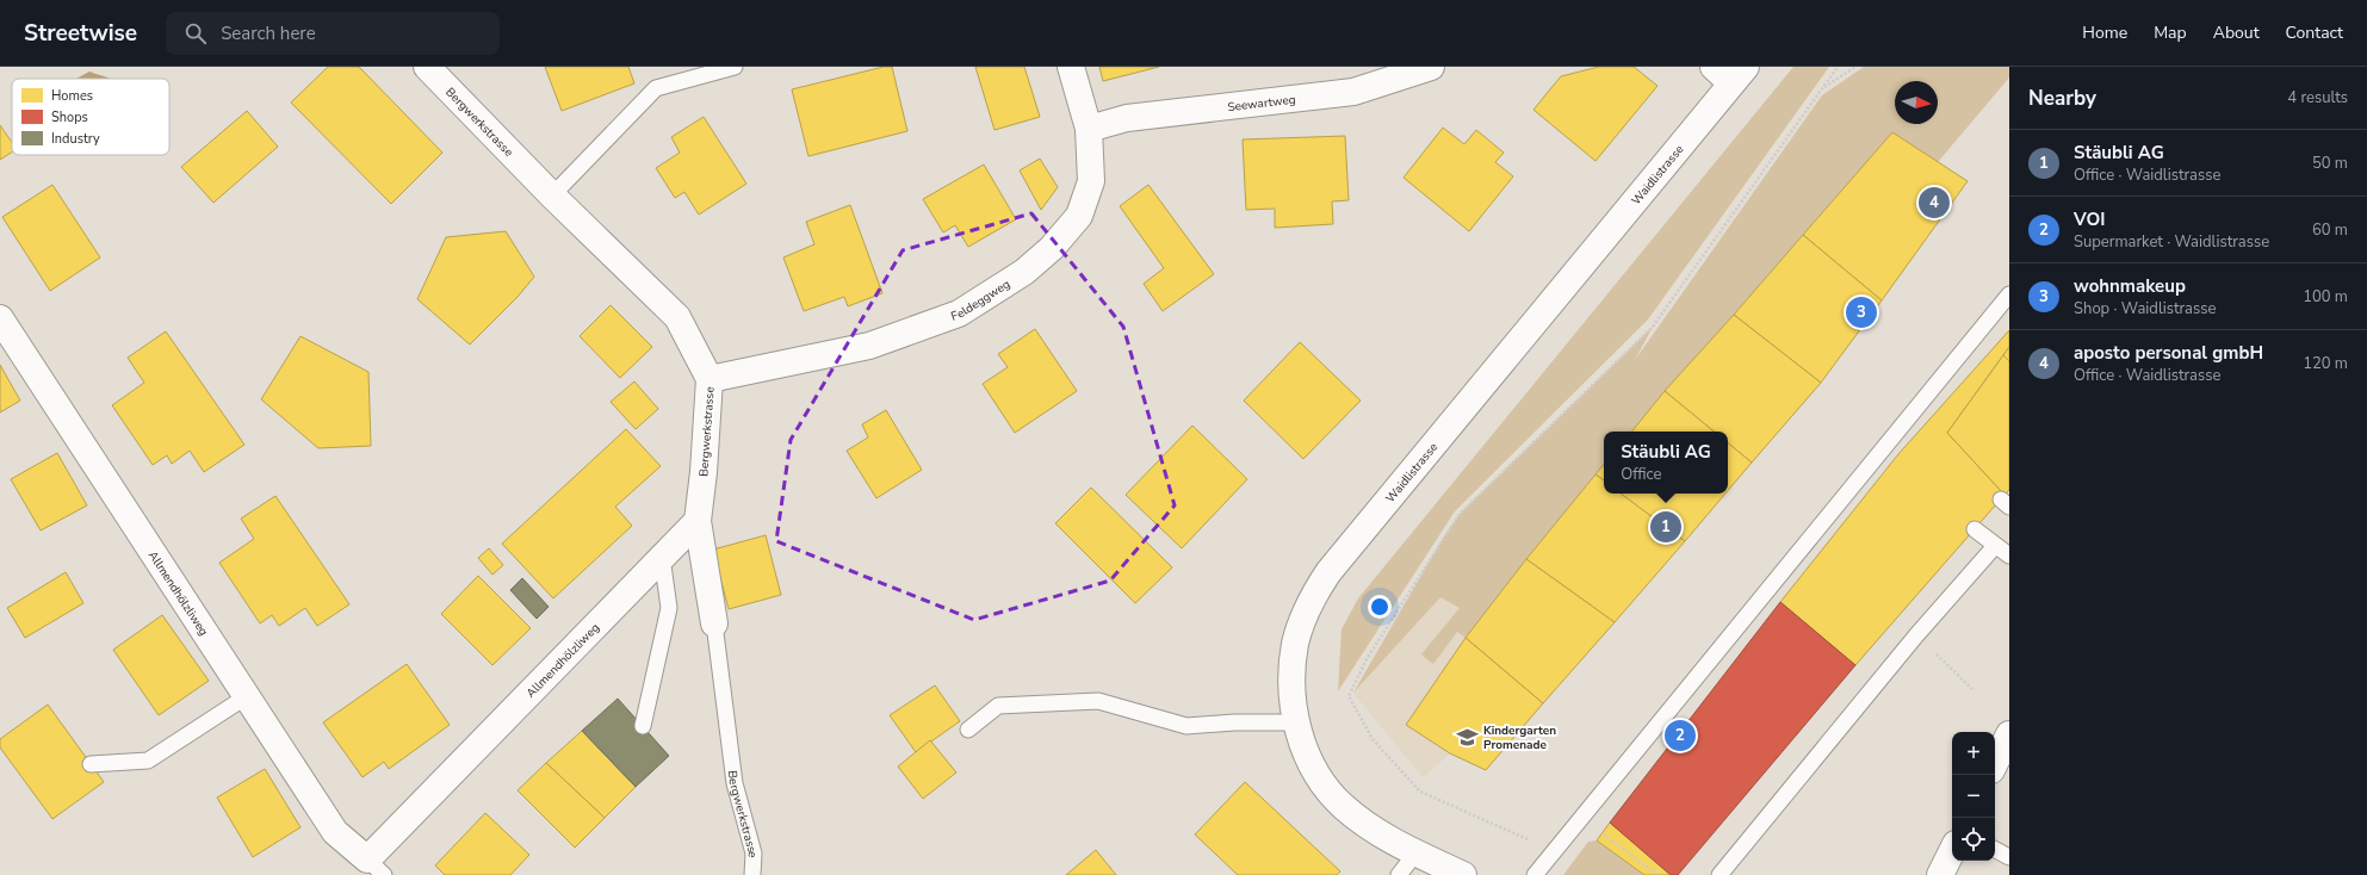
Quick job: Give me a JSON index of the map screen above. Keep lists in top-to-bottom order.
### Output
{
  "streets": {
    "street": [
      "Seewartweg",
      "Bergwerkstrasse",
      "Waidlistrasse",
      "Feldeggweg",
      "Allmendhölzliweg"
    ]
  },
  "crossings": [
    ["Seewartweg", "Feldeggweg"],
    ["Bergwerkstrasse", "Feldeggweg"],
    ["Bergwerkstrasse", "Allmendhölzliweg"]
  ],
  "places": {
    "school or university": ["Kindergarten Promenade"]
  },
  "legend": ["Homes", "Shops", "Industry"],
  "north": "right",
  "page": {
    "header": "Streetwise",
    "search": "Search here",
    "nav": [
      "Home",
      "Map",
      "About",
      "Contact"
    ],
    "heading": ["Nearby", "4 results"],
    "list": [
      {
        "mark": "1",
        "name": "Stäubli AG",
        "note": "Office · Waidlistrasse",
        "value": "50 m"
      },
      {
        "mark": "2",
        "name": "VOI",
        "note": "Supermarket · Waidlistrasse",
        "value": "60 m"
      },
      {
        "mark": "3",
        "name": "wohnmakeup",
        "note": "Shop · Waidlistrasse",
        "value": "100 m"
      },
      {
        "mark": "4",
        "name": "aposto personal gmbH",
        "note": "Office · Waidlistrasse",
        "value": "120 m"
      }
    ],
    "pins": [
      "4",
      "3",
      "1",
      "2"
    ],
    "popup": ["Stäubli AG", "Office"],
    "map_buttons": ["+", "−"]
  }
}
